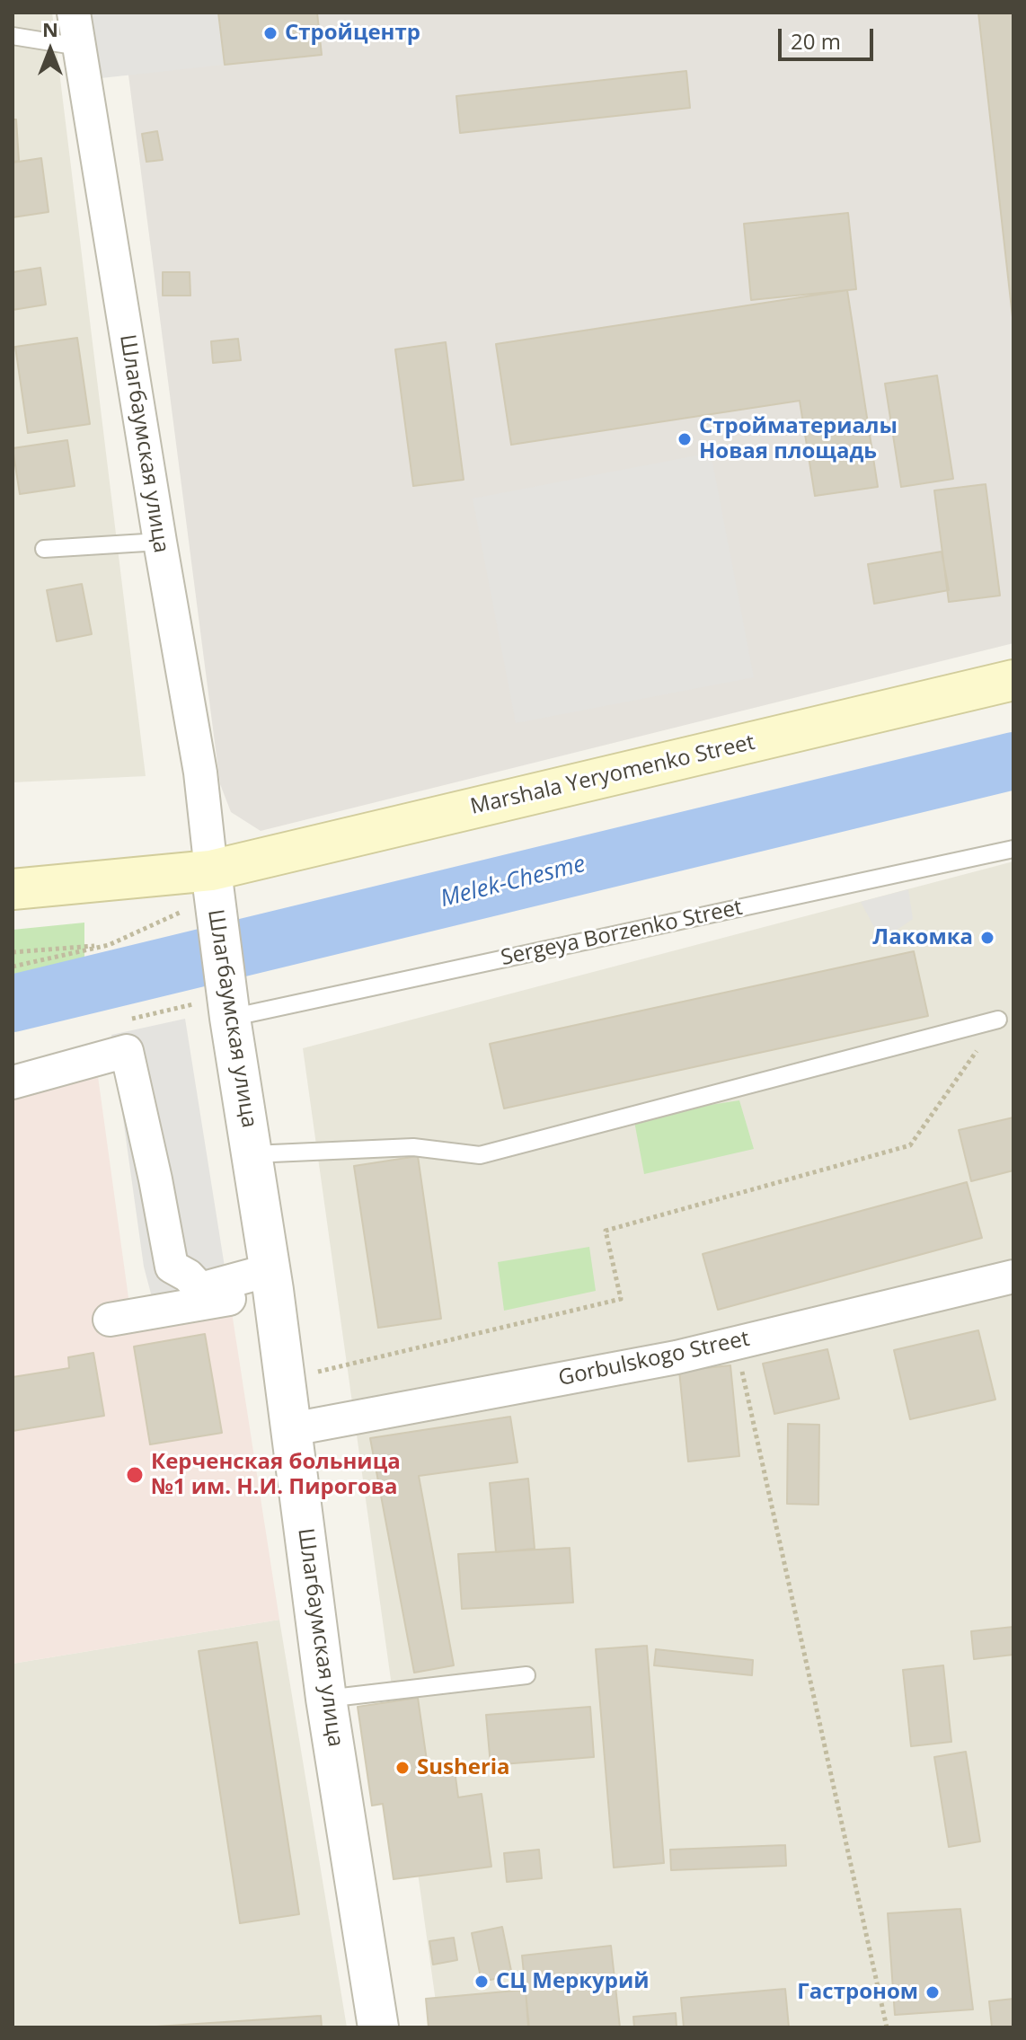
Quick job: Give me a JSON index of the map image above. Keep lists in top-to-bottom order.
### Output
{
  "streets": {
    "main road": ["Marshala Yeryomenko Street"],
    "street": ["Шлагбаумская улица", "Gorbulskogo Street"],
    "lane": ["Sergeya Borzenko Street"]
  },
  "crossings": [
    ["Шлагбаумская улица", "Marshala Yeryomenko Street"],
    ["Шлагбаумская улица", "Sergeya Borzenko Street"],
    ["Шлагбаумская улица", "Gorbulskogo Street"]
  ],
  "water": ["Melek-Chesme"],
  "places": [
    "Стройцентр",
    "Стройматериалы Новая площадь",
    "Лакомка",
    "Керченская больница №1 им. Н.И. Пирогова",
    "Susheria",
    "СЦ Меркурий",
    "Гастроном"
  ],
  "scale_bar": "20 m",
  "north": "top"
}
